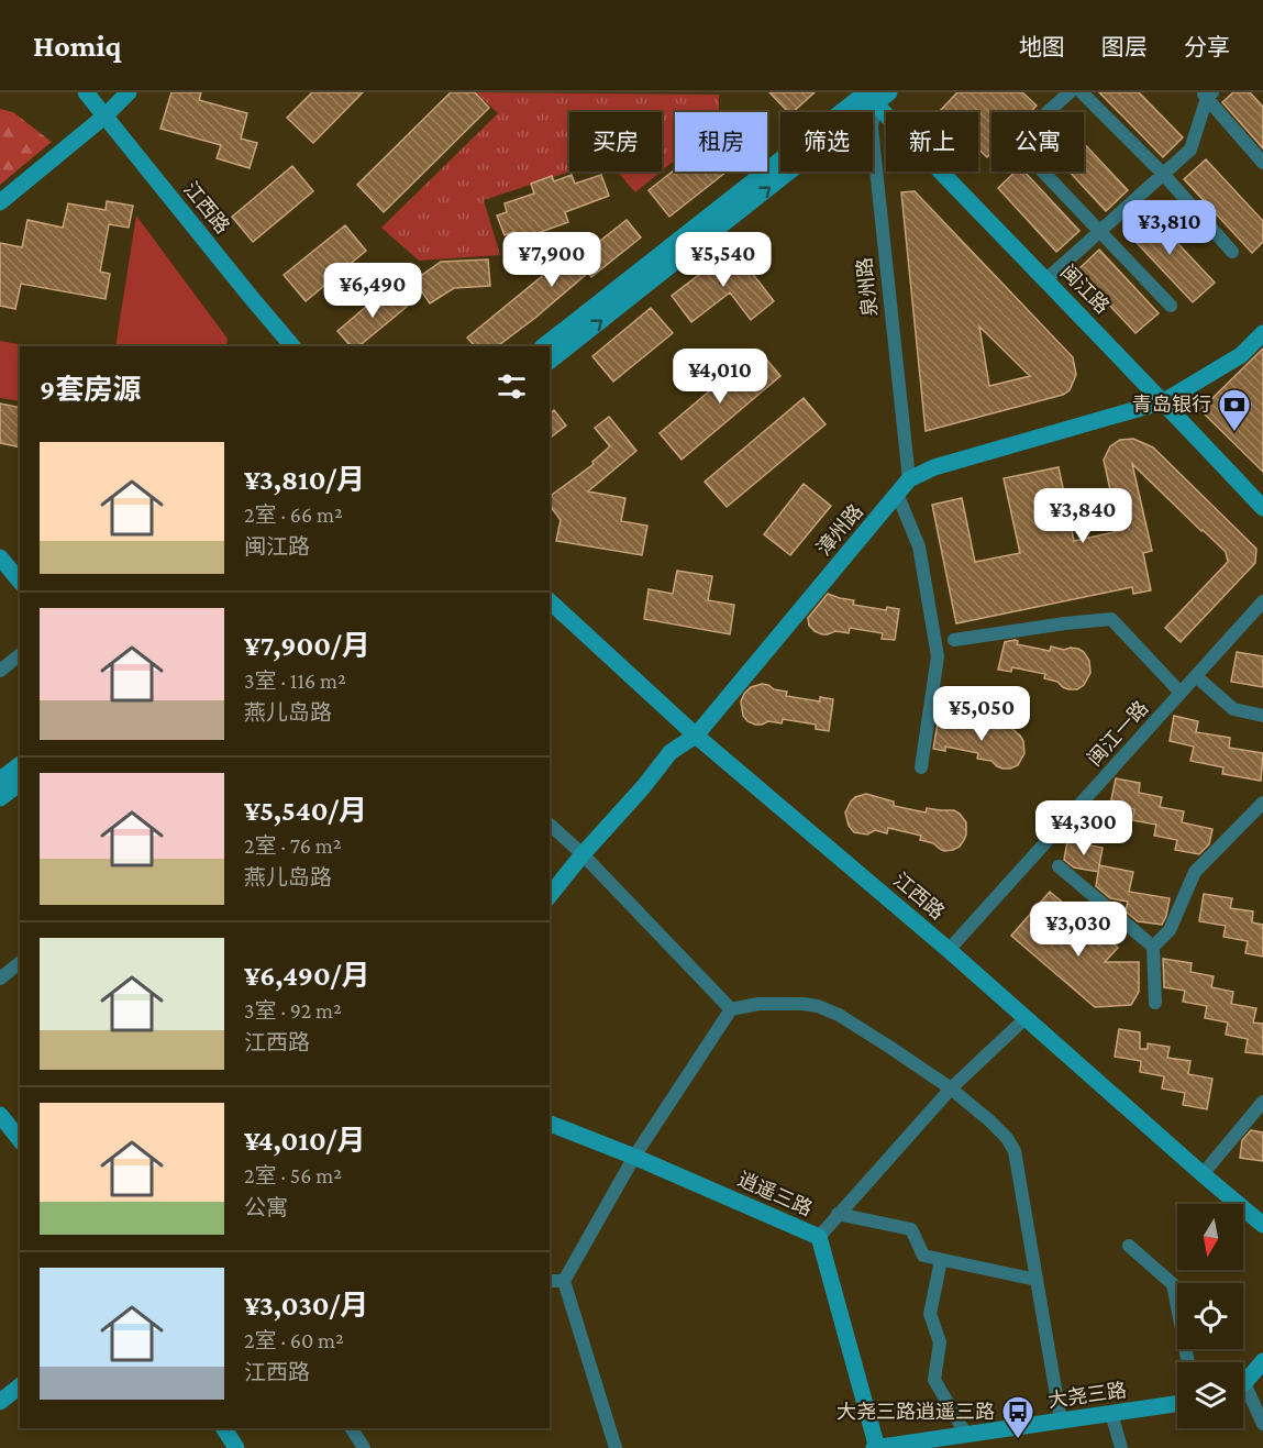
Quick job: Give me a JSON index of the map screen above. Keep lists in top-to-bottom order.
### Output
{
  "streets": {
    "street": [
      "江西路",
      "泉州路",
      "闽江路",
      "漳州路",
      "闽江一路",
      "逍遥三路",
      "大尧三路"
    ]
  },
  "crossings": [
    ["江西路", "漳州路"],
    ["江西路", "闽江一路"],
    ["泉州路", "闽江路"],
    ["泉州路", "漳州路"],
    ["闽江路", "漳州路"],
    ["逍遥三路", "大尧三路"]
  ],
  "places": {
    "bank": ["青岛银行"],
    "bus stop": ["大尧三路逍遥三路"]
  },
  "north": "bottom",
  "page": {
    "header": "Homiq",
    "nav": ["地图", "图层", "分享"],
    "chip": [
      "买房",
      "租房",
      "筛选",
      "新上",
      "公寓"
    ],
    "price": [
      "¥3,810",
      "¥7,900",
      "¥5,540",
      "¥6,490",
      "¥4,010",
      "¥3,840",
      "¥5,050",
      "¥4,300",
      "¥3,030"
    ],
    "heading": "9套房源",
    "list": [
      {
        "name": "¥3,810/月",
        "note": "2室 · 66 m² · 闽江路"
      },
      {
        "name": "¥7,900/月",
        "note": "3室 · 116 m² · 燕儿岛路"
      },
      {
        "name": "¥5,540/月",
        "note": "2室 · 76 m² · 燕儿岛路"
      },
      {
        "name": "¥6,490/月",
        "note": "3室 · 92 m² · 江西路"
      },
      {
        "name": "¥4,010/月",
        "note": "2室 · 56 m² · 公寓"
      },
      {
        "name": "¥3,030/月",
        "note": "2室 · 60 m² · 江西路"
      }
    ]
  }
}
